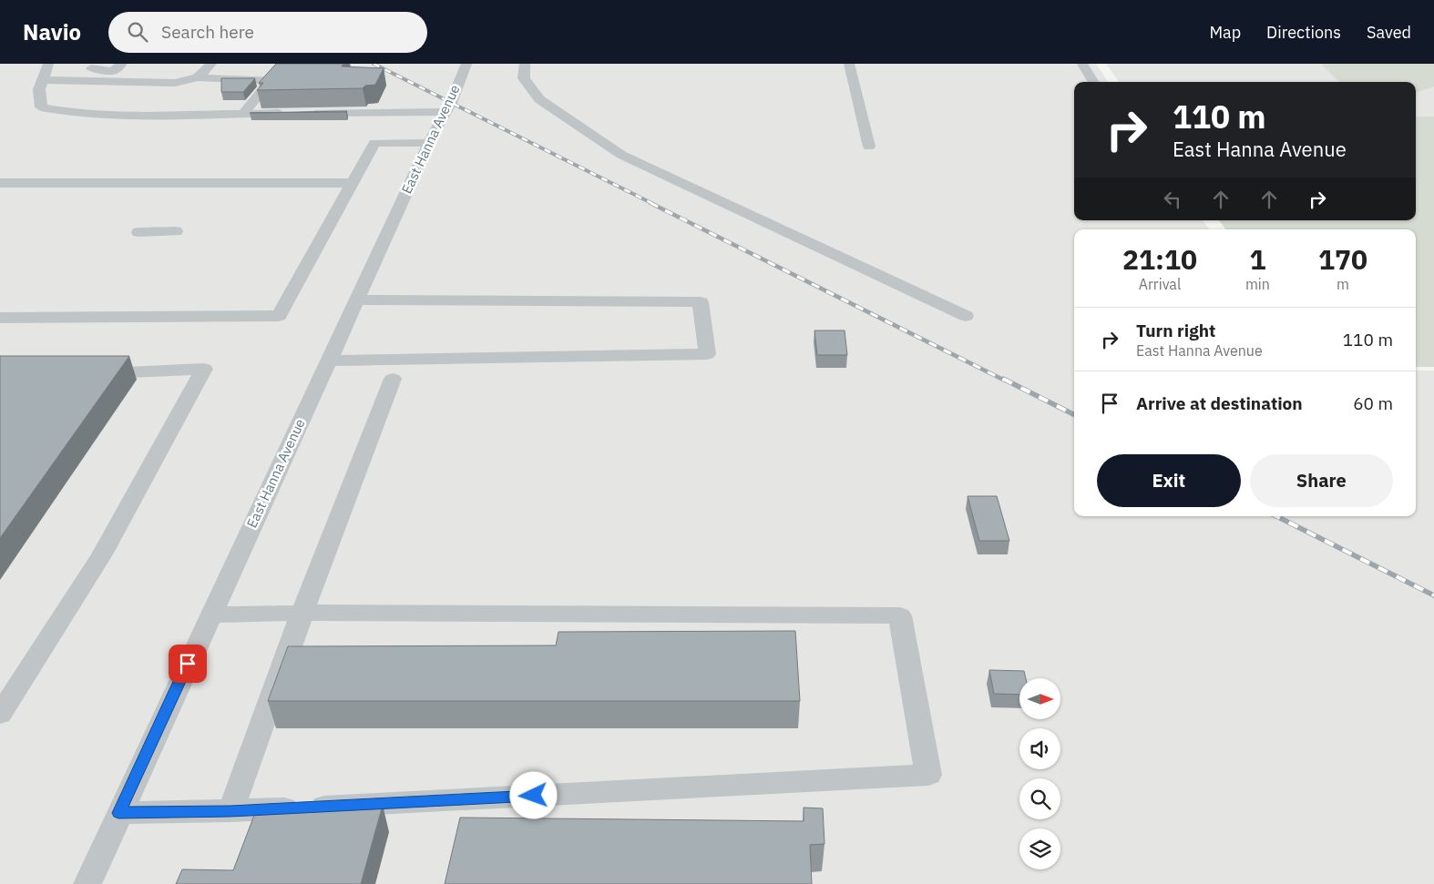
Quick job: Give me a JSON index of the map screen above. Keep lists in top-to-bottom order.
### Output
{
  "streets": {
    "street": ["East Hanna Avenue"]
  },
  "north": "right",
  "page": {
    "header": "Navio",
    "search": "Search here",
    "nav": ["Map", "Directions", "Saved"],
    "turn": ["110 m", "East Hanna Avenue"],
    "eta": [
      "21:10",
      "Arrival",
      "1",
      "min",
      "170",
      "m"
    ],
    "list": [
      {
        "name": "Turn right",
        "note": "East Hanna Avenue",
        "value": "110 m"
      },
      {
        "name": "Arrive at destination",
        "value": "60 m"
      }
    ],
    "buttons": ["Exit", "Share"]
  }
}
